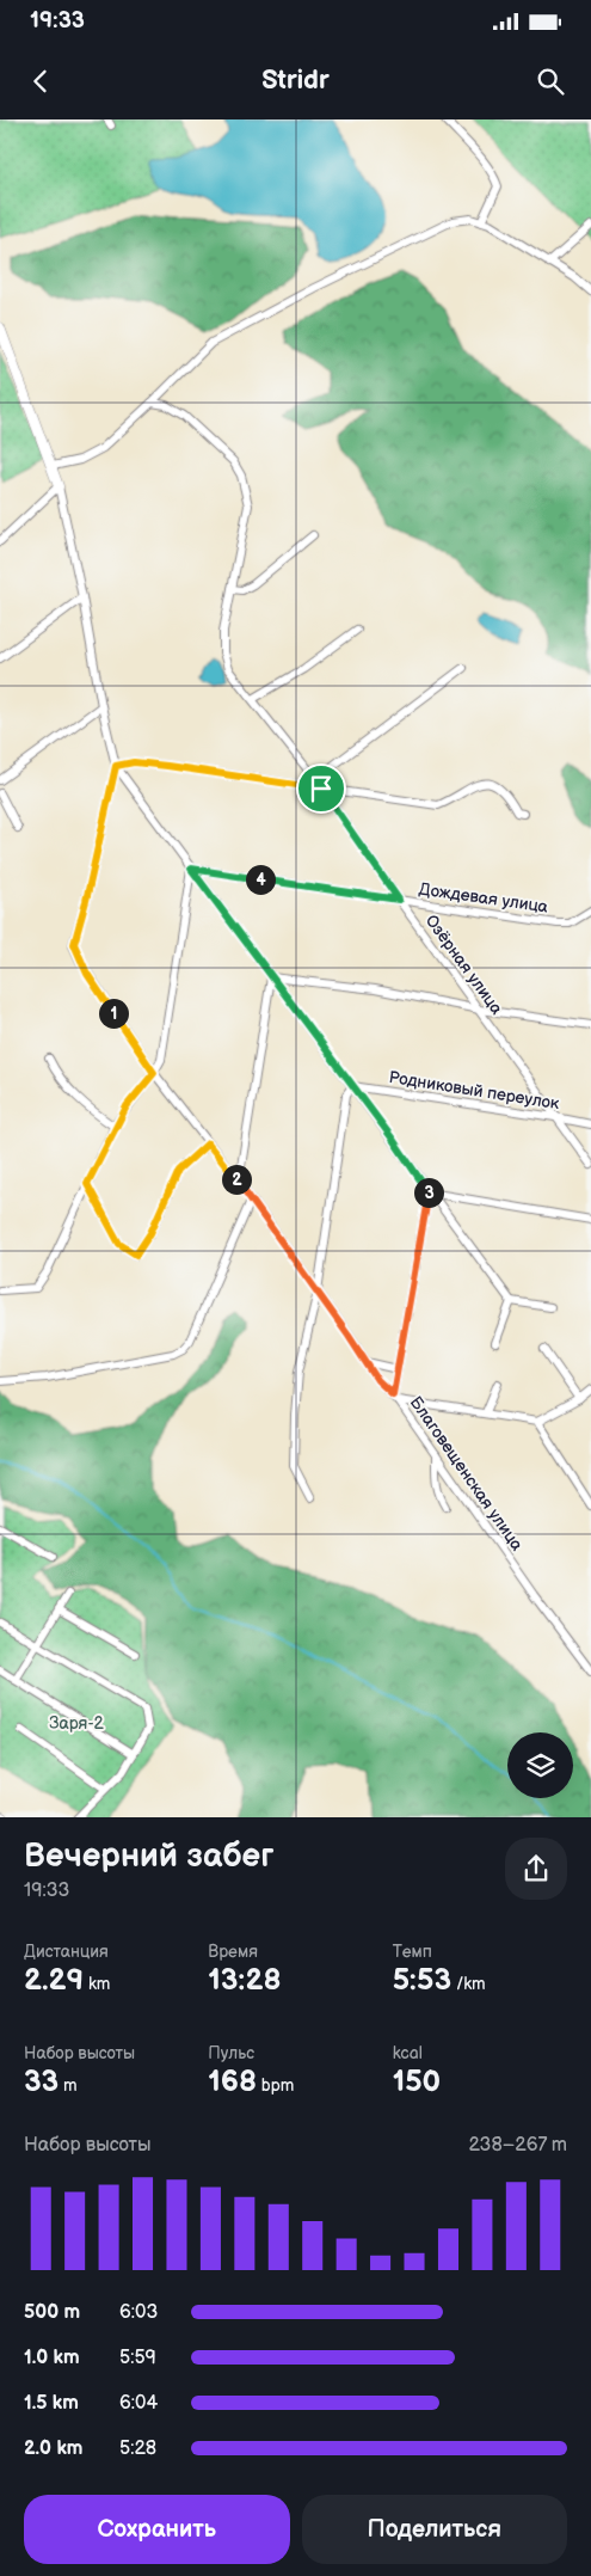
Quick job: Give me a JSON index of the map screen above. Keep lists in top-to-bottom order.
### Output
{
  "streets": {
    "street": [
      "Дождевая улица",
      "Озёрная улица",
      "Родниковый переулок",
      "Благовещенская улица"
    ]
  },
  "crossings": [
    ["Дождевая улица", "Озёрная улица"],
    ["Озёрная улица", "Родниковый переулок"]
  ],
  "parks": ["Заря-2"],
  "page": {
    "status": "19:33",
    "header": "Stridr",
    "pins": [
      "4",
      "1",
      "2",
      "3"
    ],
    "heading": ["Вечерний забег", "19:33"],
    "stats": [
      ["Дистанция", "2.29 km"],
      ["Время", "13:28"],
      ["Темп", "5:53 /km"],
      ["Набор высоты", "33 m"],
      ["Пульс", "168 bpm"],
      ["kcal", "150"]
    ],
    "chart": ["Набор высоты", "238–267 m"],
    "list": [
      {
        "name": "500 m",
        "note": "6:03"
      },
      {
        "name": "1.0 km",
        "note": "5:59"
      },
      {
        "name": "1.5 km",
        "note": "6:04"
      },
      {
        "name": "2.0 km",
        "note": "5:28"
      }
    ],
    "buttons": ["Сохранить", "Поделиться"]
  }
}
